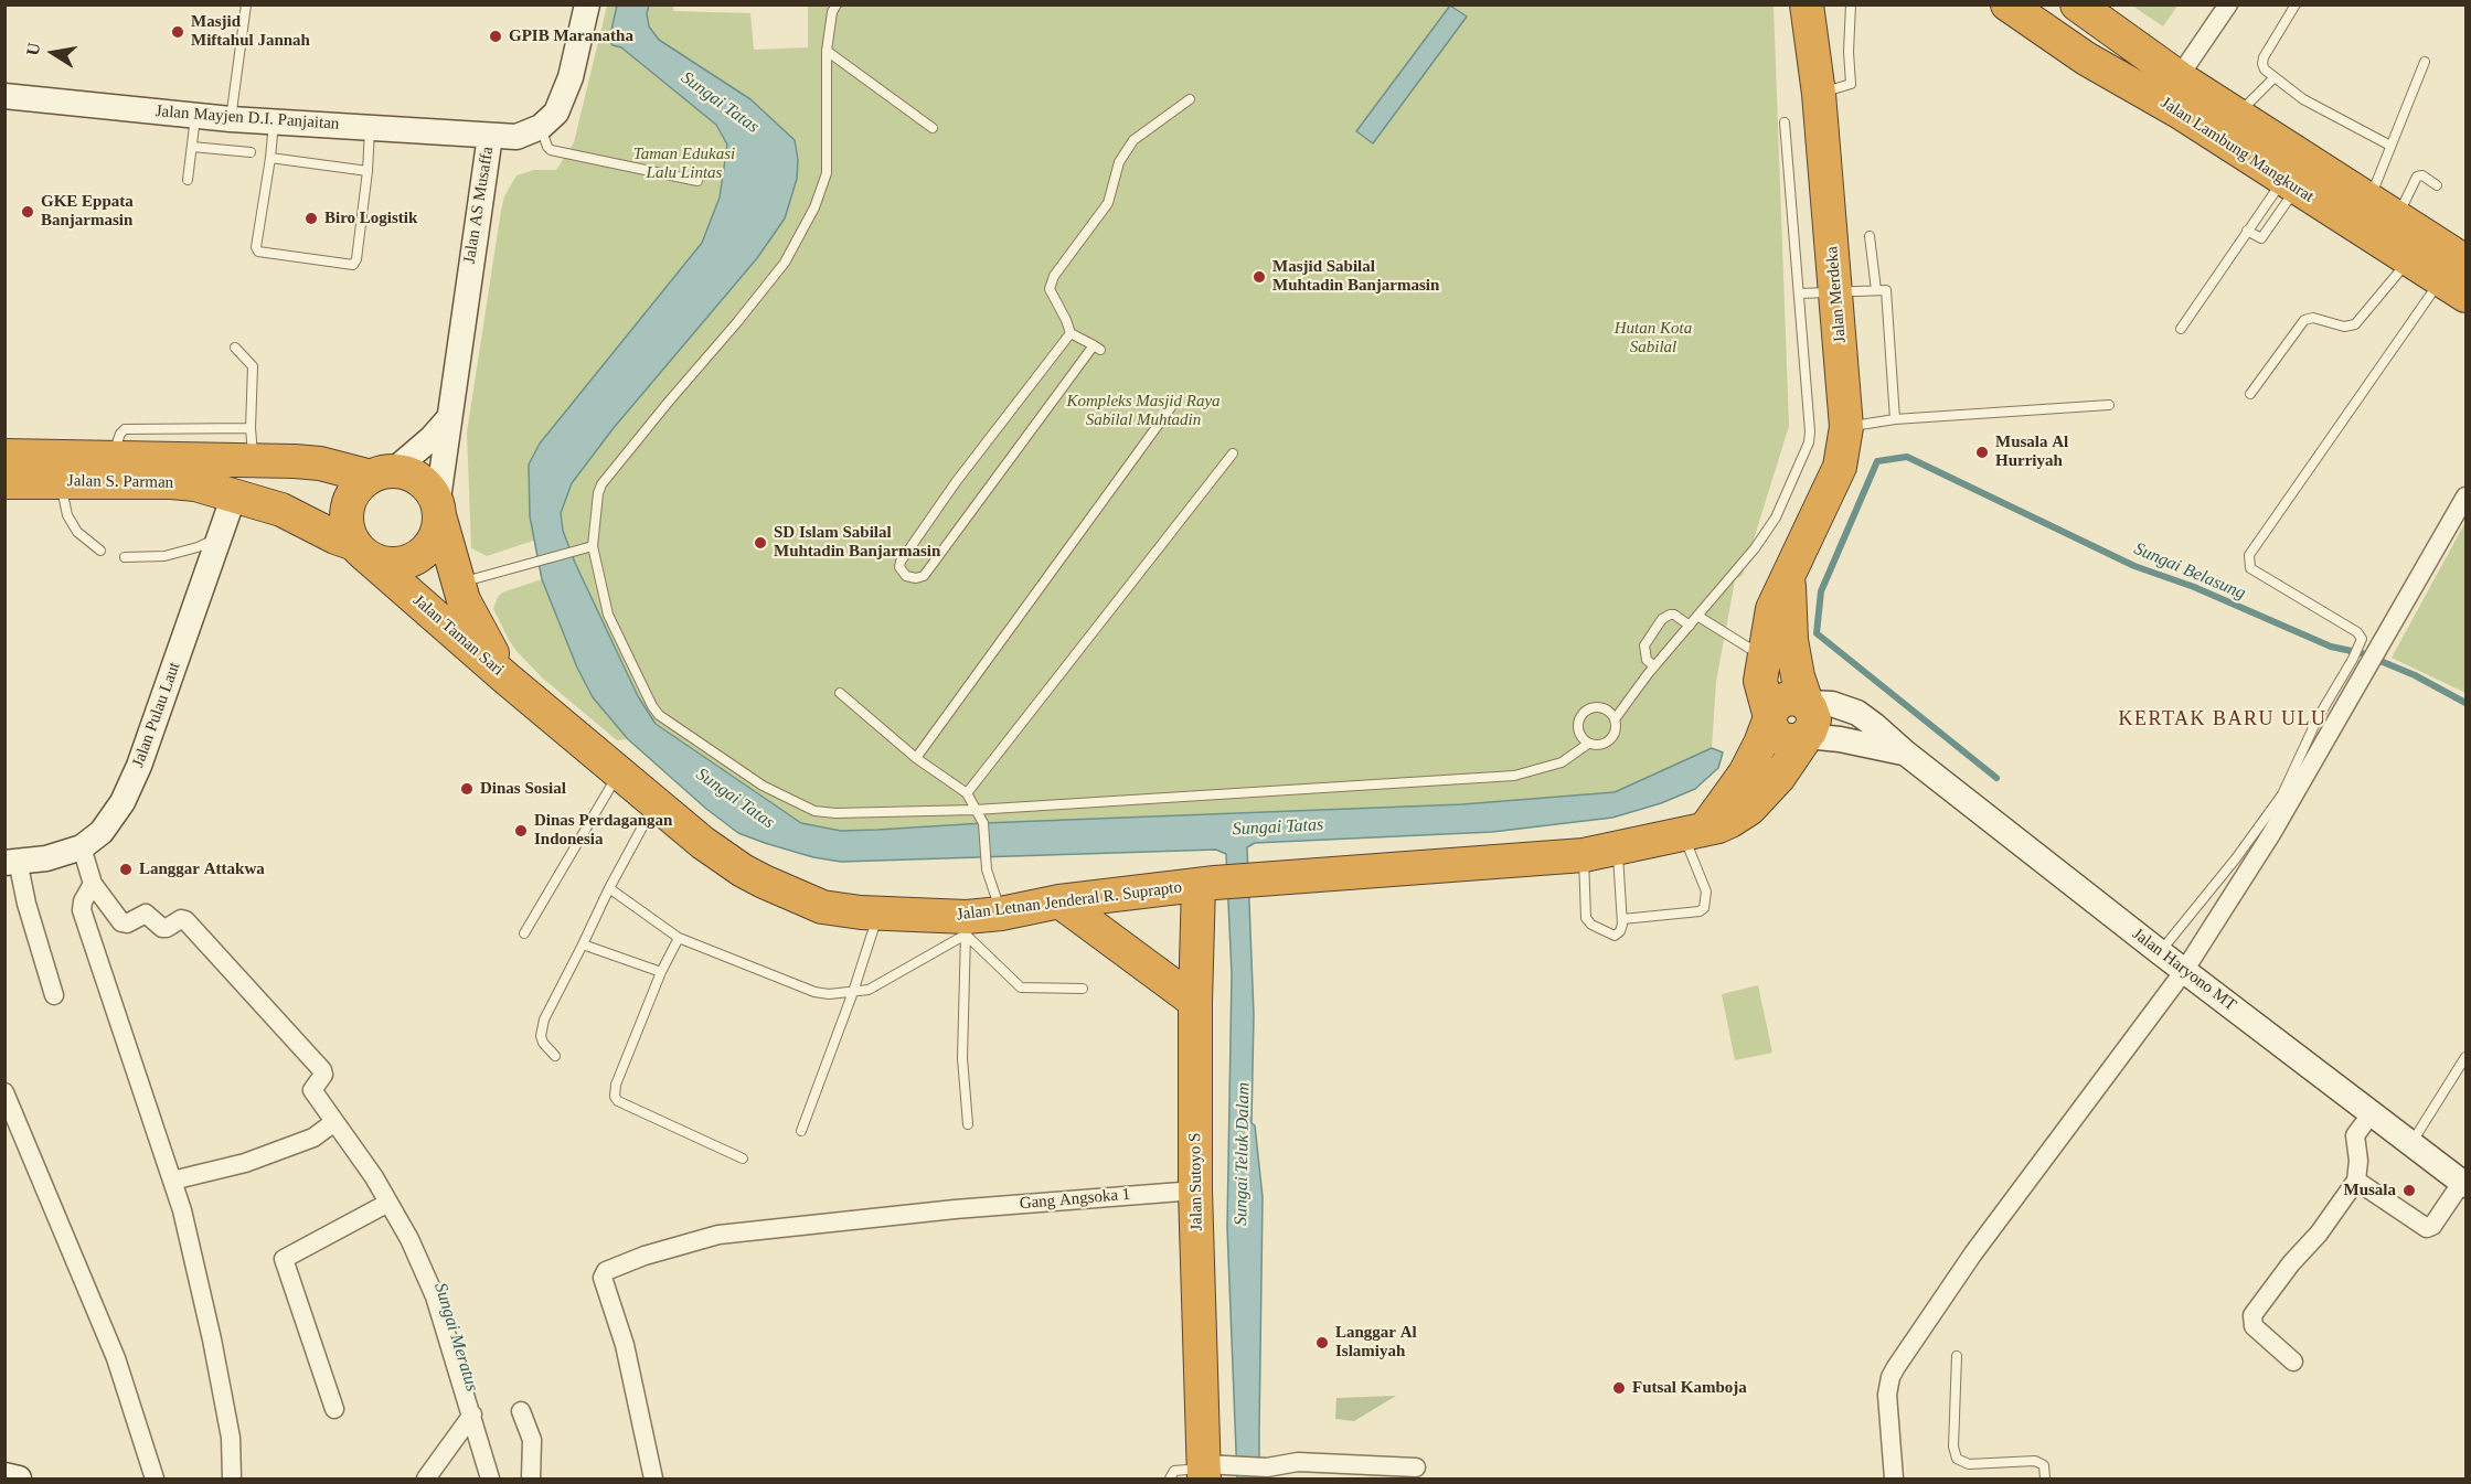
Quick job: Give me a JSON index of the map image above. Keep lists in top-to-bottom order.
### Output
{
  "streets": {
    "highway": [
      "Jalan Lambung Mangkurat",
      "Jalan Merdeka",
      "Jalan S. Parman",
      "Jalan Taman Sari",
      "Jalan Letnan Jenderal R. Suprapto",
      "Jalan Sutoyo S"
    ],
    "street": [
      "Jalan Mayjen D.I. Panjaitan",
      "Jalan AS Musaffa",
      "Jalan Pulau Laut",
      "Jalan Haryono MT",
      "Gang Angsoka 1"
    ]
  },
  "crossings": [
    ["Jalan Mayjen D.I. Panjaitan", "Jalan AS Musaffa"],
    ["Jalan AS Musaffa", "Jalan Taman Sari"],
    ["Jalan Merdeka", "Jalan Letnan Jenderal R. Suprapto"],
    ["Jalan Merdeka", "Jalan Haryono MT"],
    ["Jalan S. Parman", "Jalan Taman Sari"],
    ["Jalan S. Parman", "Jalan Pulau Laut"],
    ["Jalan Taman Sari", "Jalan Pulau Laut"],
    ["Jalan Taman Sari", "Jalan Letnan Jenderal R. Suprapto"],
    ["Jalan Letnan Jenderal R. Suprapto", "Jalan Haryono MT"],
    ["Jalan Letnan Jenderal R. Suprapto", "Jalan Sutoyo S"],
    ["Jalan Sutoyo S", "Gang Angsoka 1"]
  ],
  "districts": ["KERTAK BARU ULU"],
  "water": [
    "Sungai Tatas",
    "Sungai Belasung",
    "Sungai Teluk Dalam",
    "Sungai Meratus"
  ],
  "parks": ["Taman Edukasi Lalu Lintas", "Hutan Kota Sabilal", "Kompleks Masjid Raya Sabilal Muhtadin"],
  "places": [
    "Masjid Miftahul Jannah",
    "GPIB Maranatha",
    "GKE Eppata Banjarmasin",
    "Biro Logistik",
    "Masjid Sabilal Muhtadin Banjarmasin",
    "Musala Al Hurriyah",
    "SD Islam Sabilal Muhtadin Banjarmasin",
    "Dinas Sosial",
    "Dinas Perdagangan Indonesia",
    "Langgar Attakwa",
    "Musala",
    "Langgar Al Islamiyah",
    "Futsal Kamboja"
  ],
  "north": "left"
}
